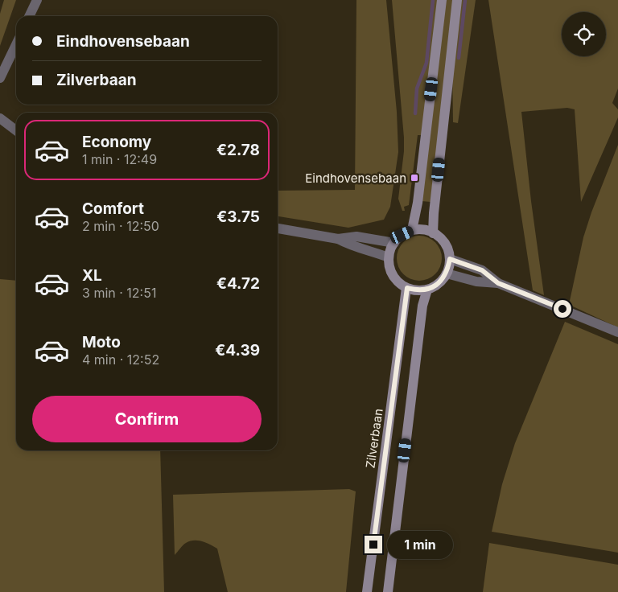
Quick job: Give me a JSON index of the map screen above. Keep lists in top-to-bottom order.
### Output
{
  "streets": {
    "main road": ["Zilverbaan"]
  },
  "places": {
    "transit": ["Eindhovensebaan"]
  },
  "page": {
    "banner": ["Eindhovensebaan", "Zilverbaan"],
    "list": [
      {
        "name": "Economy",
        "note": "1 min · 12:49",
        "value": "€2.78"
      },
      {
        "name": "Comfort",
        "note": "2 min · 12:50",
        "value": "€3.75"
      },
      {
        "name": "XL",
        "note": "3 min · 12:51",
        "value": "€4.72"
      },
      {
        "name": "Moto",
        "note": "4 min · 12:52",
        "value": "€4.39"
      }
    ],
    "buttons": "Confirm",
    "bubble": "1 min"
  }
}
